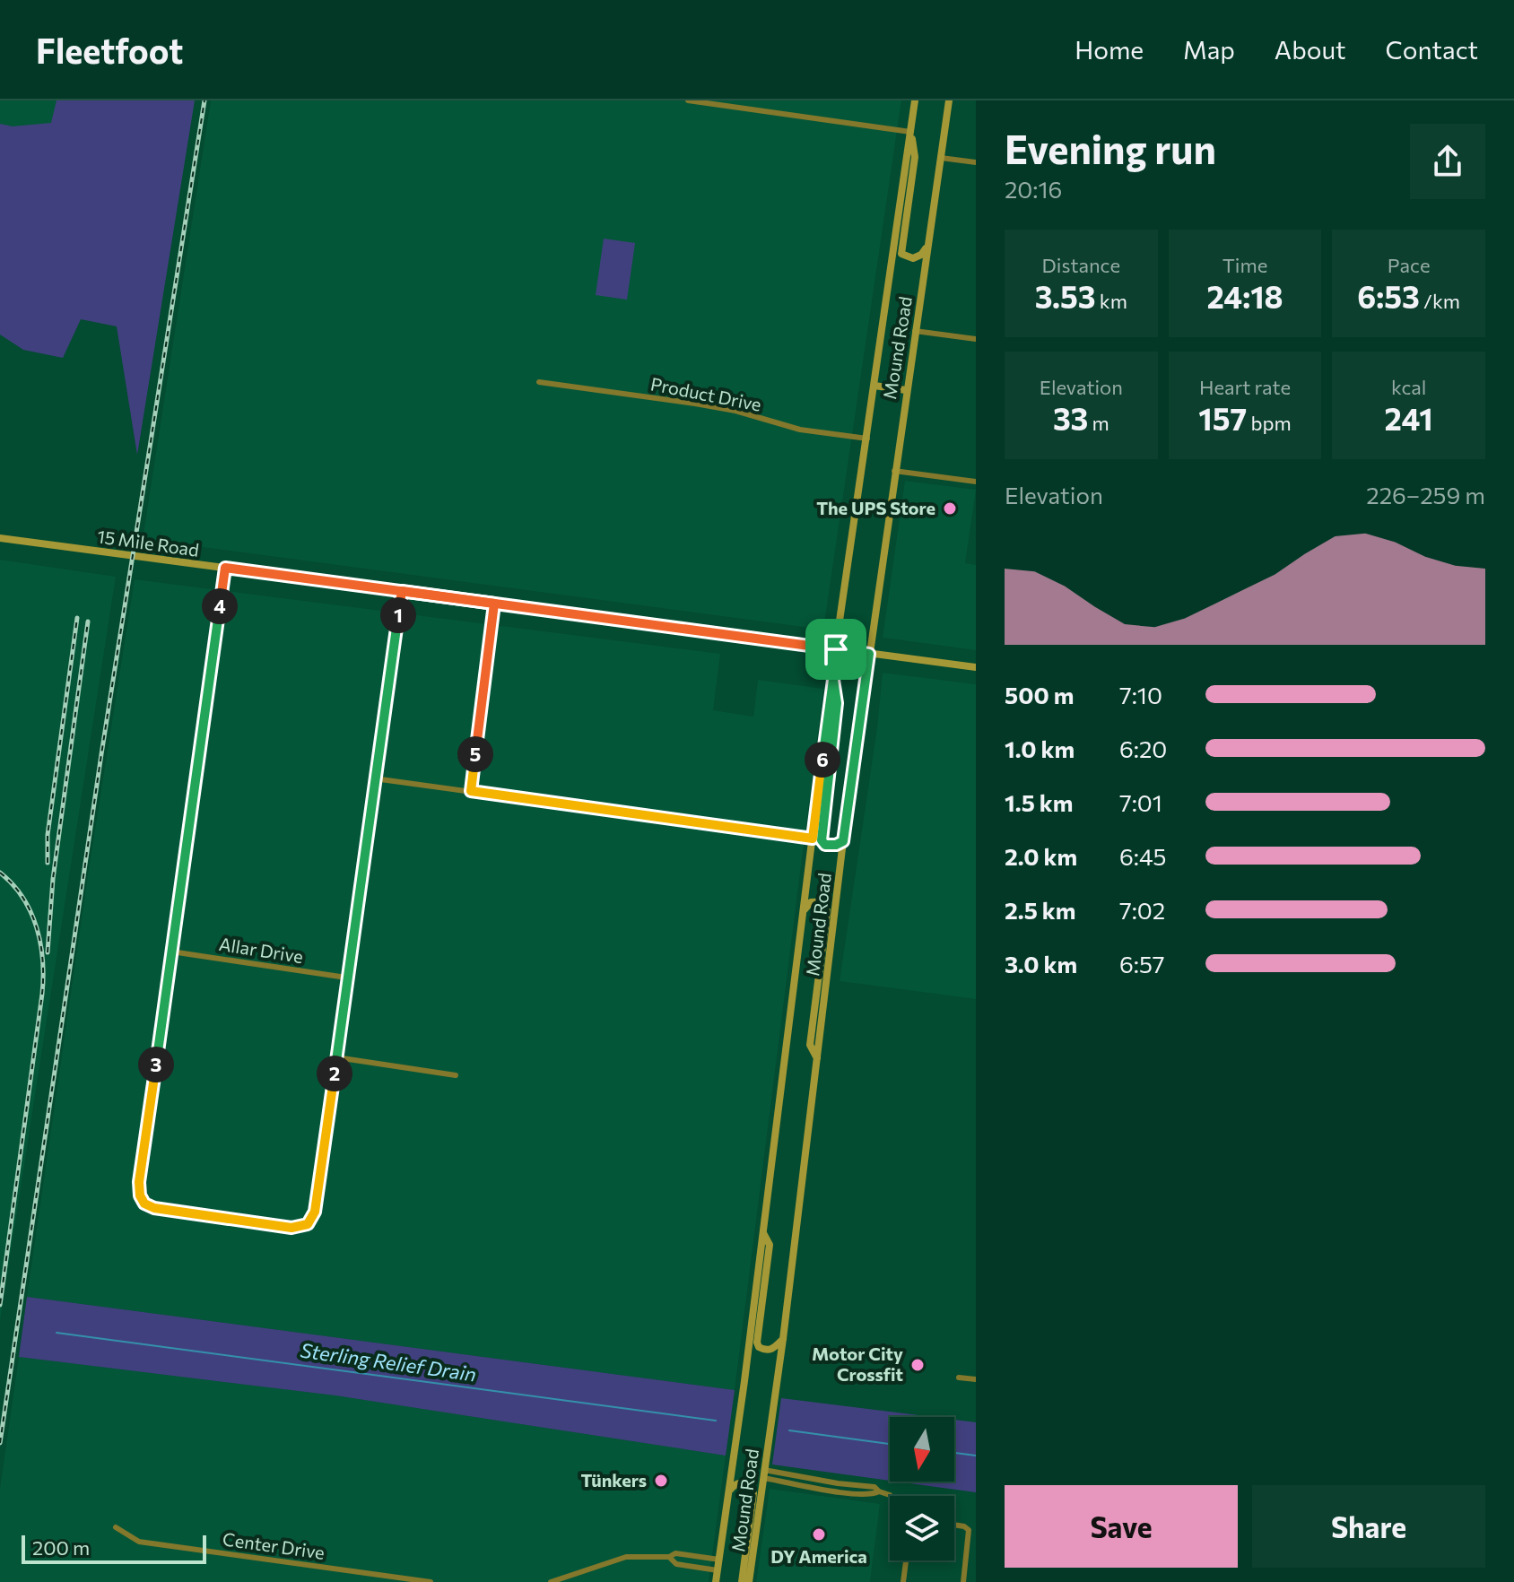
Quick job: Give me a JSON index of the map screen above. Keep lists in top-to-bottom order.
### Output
{
  "streets": {
    "main road": ["Mound Road", "15 Mile Road"],
    "street": ["Product Drive", "Allar Drive", "Center Drive"]
  },
  "crossings": [
    ["Mound Road", "Product Drive"],
    ["Mound Road", "15 Mile Road"]
  ],
  "water": ["Sterling Relief Drain"],
  "places": [
    "The UPS Store",
    "Motor City Crossfit",
    "Tünkers",
    "DY America"
  ],
  "scale_bar": "200 m",
  "north": "bottom",
  "page": {
    "header": "Fleetfoot",
    "nav": [
      "Home",
      "Map",
      "About",
      "Contact"
    ],
    "heading": ["Evening run", "20:16"],
    "stats": [
      ["Distance", "3.53 km"],
      ["Time", "24:18"],
      ["Pace", "6:53 /km"],
      ["Elevation", "33 m"],
      ["Heart rate", "157 bpm"],
      ["kcal", "241"]
    ],
    "chart": ["Elevation", "226–259 m"],
    "pins": [
      "4",
      "1",
      "5",
      "6",
      "3",
      "2"
    ],
    "list": [
      {
        "name": "500 m",
        "note": "7:10"
      },
      {
        "name": "1.0 km",
        "note": "6:20"
      },
      {
        "name": "1.5 km",
        "note": "7:01"
      },
      {
        "name": "2.0 km",
        "note": "6:45"
      },
      {
        "name": "2.5 km",
        "note": "7:02"
      },
      {
        "name": "3.0 km",
        "note": "6:57"
      }
    ],
    "buttons": ["Save", "Share"],
    "scale": "200 m"
  }
}
